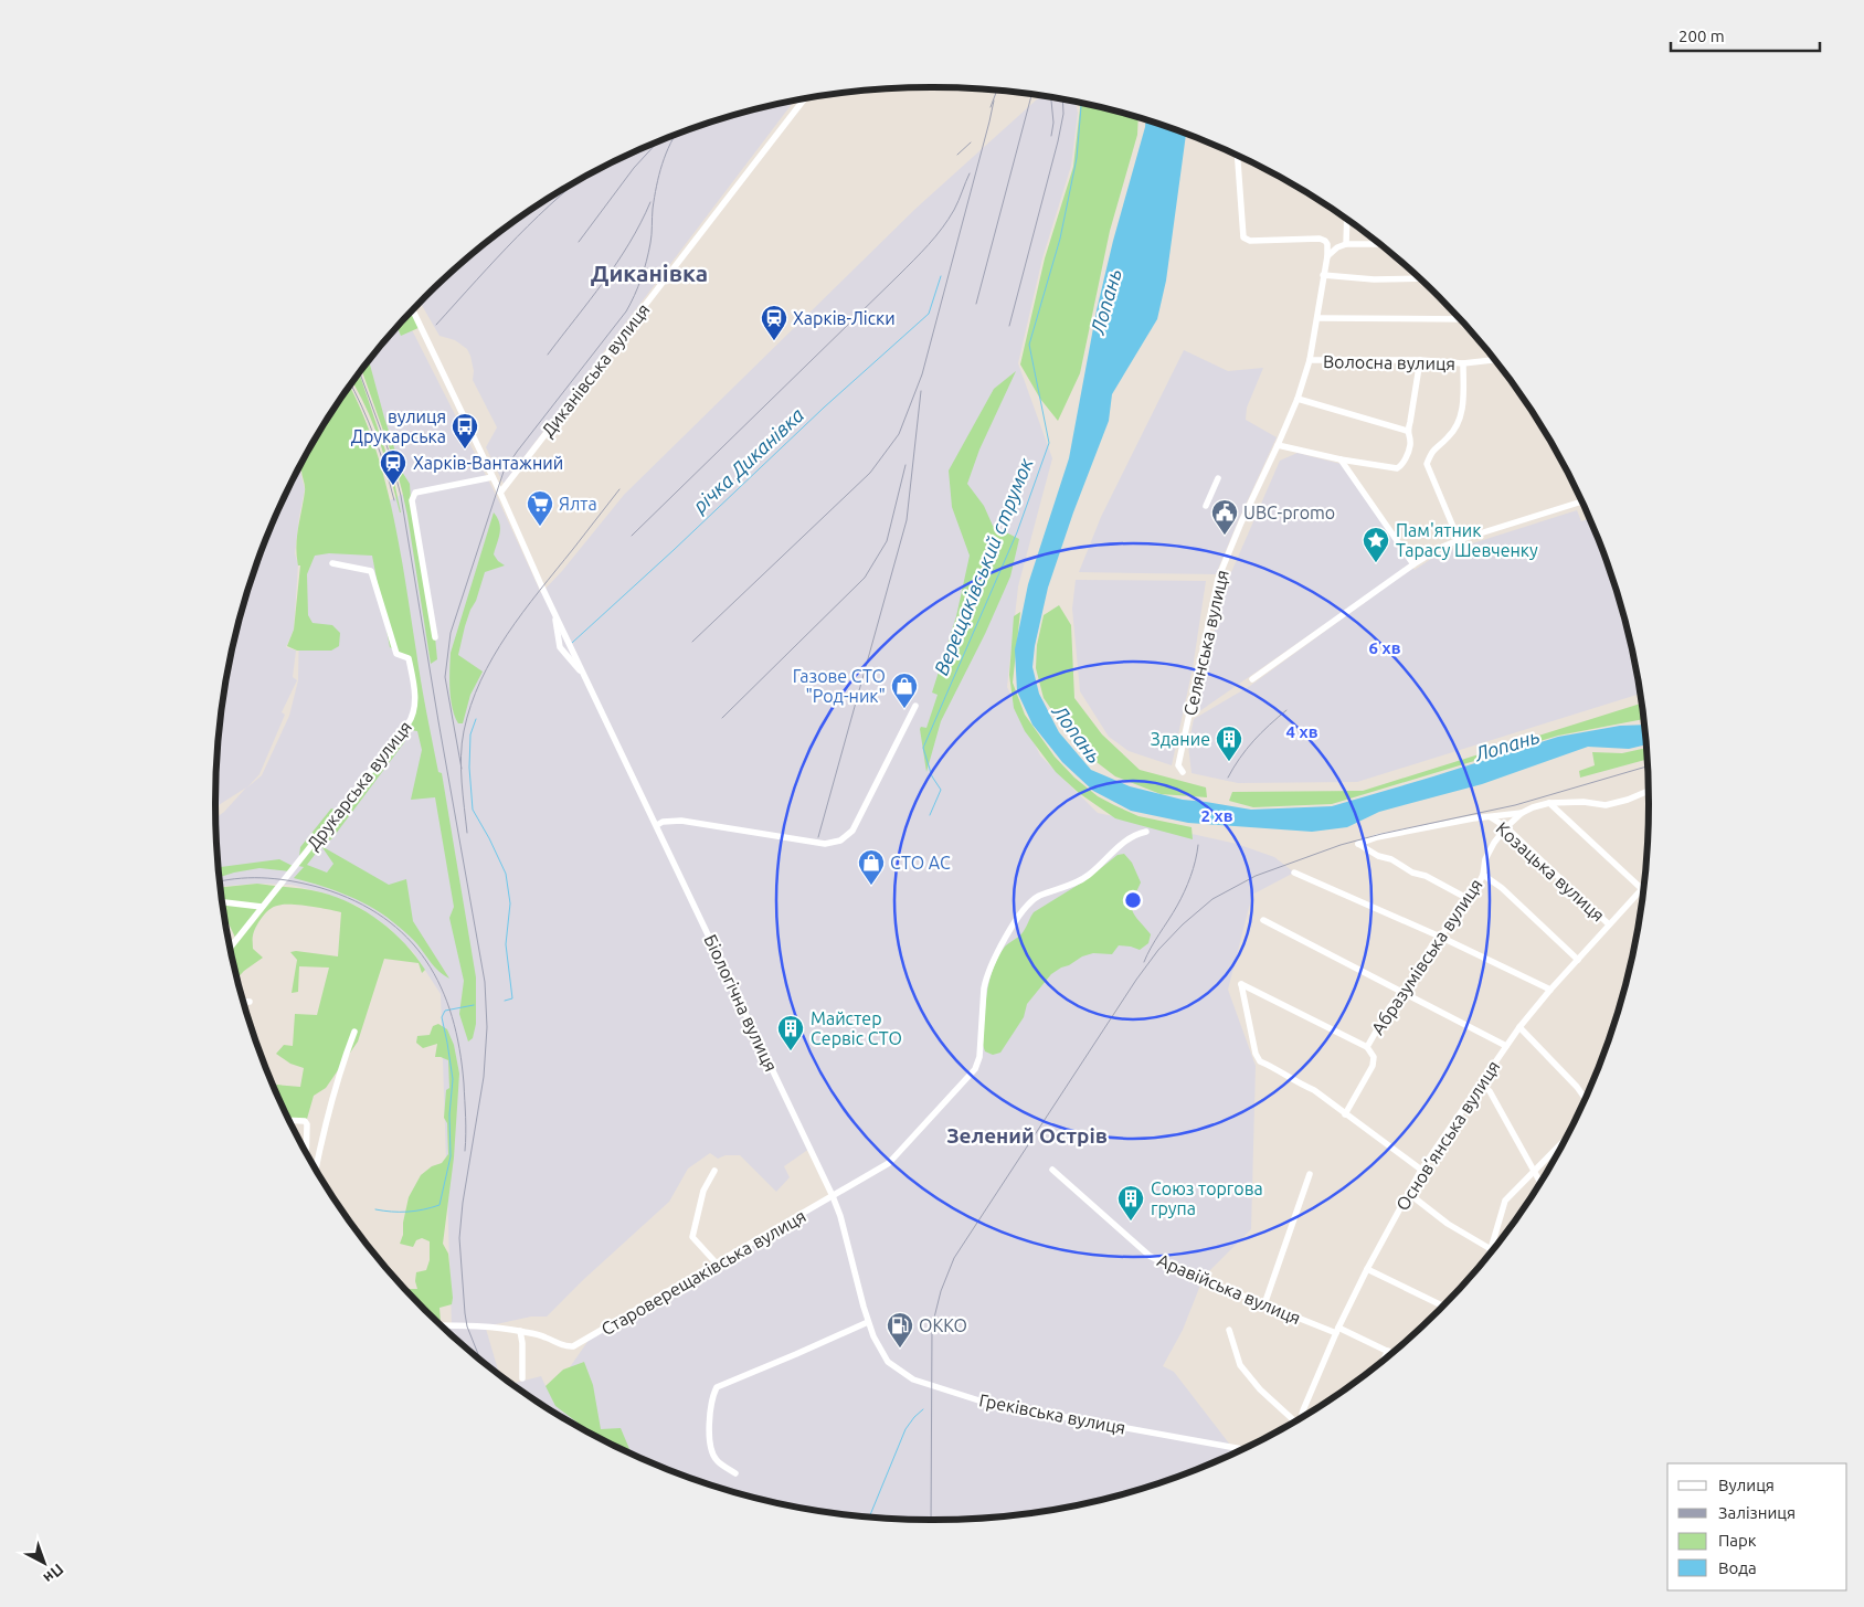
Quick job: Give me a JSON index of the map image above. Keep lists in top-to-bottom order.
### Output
{
  "streets": {
    "street": [
      "Волосна вулиця",
      "Диканівська вулиця",
      "Селянська вулиця",
      "Друкарська вулиця",
      "Козацька вулиця",
      "Абразумівська вулиця",
      "Біологічна вулиця",
      "Основ’янська вулиця",
      "Староверещаківська вулиця",
      "Аравійська вулиця",
      "Греківська вулиця"
    ]
  },
  "crossings": [
    ["Волосна вулиця", "Селянська вулиця"],
    ["Диканівська вулиця", "Біологічна вулиця"],
    ["Козацька вулиця", "Абразумівська вулиця"],
    ["Козацька вулиця", "Основ’янська вулиця"],
    ["Біологічна вулиця", "Староверещаківська вулиця"],
    ["Біологічна вулиця", "Греківська вулиця"],
    ["Основ’янська вулиця", "Аравійська вулиця"]
  ],
  "districts": ["Диканівка", "Зелений Острів"],
  "water": ["Лопань", "річка Диканівка", "Верещаківський струмок"],
  "places": {
    "station": ["Харків-Ліски", "Харків-Вантажний"],
    "bus stop": ["вулиця Друкарська"],
    "supermarket": ["Ялта"],
    "public building": ["UBC-promo"],
    "place": ["Пам'ятник Тарасу Шевченку"],
    "shop": ["Газове СТО \"Род-ник\"", "СТО АС"],
    "building": ["Здание", "Майстер Сервіс СТО", "Союз торгова група"],
    "fuel station": ["ОККО"]
  },
  "legend": [
    "Вулиця",
    "Залізниця",
    "Парк",
    "Вода"
  ],
  "scale_bar": "200 m",
  "north": "bottom right",
  "rings": ["6 хв", "4 хв", "2 хв"]
}
